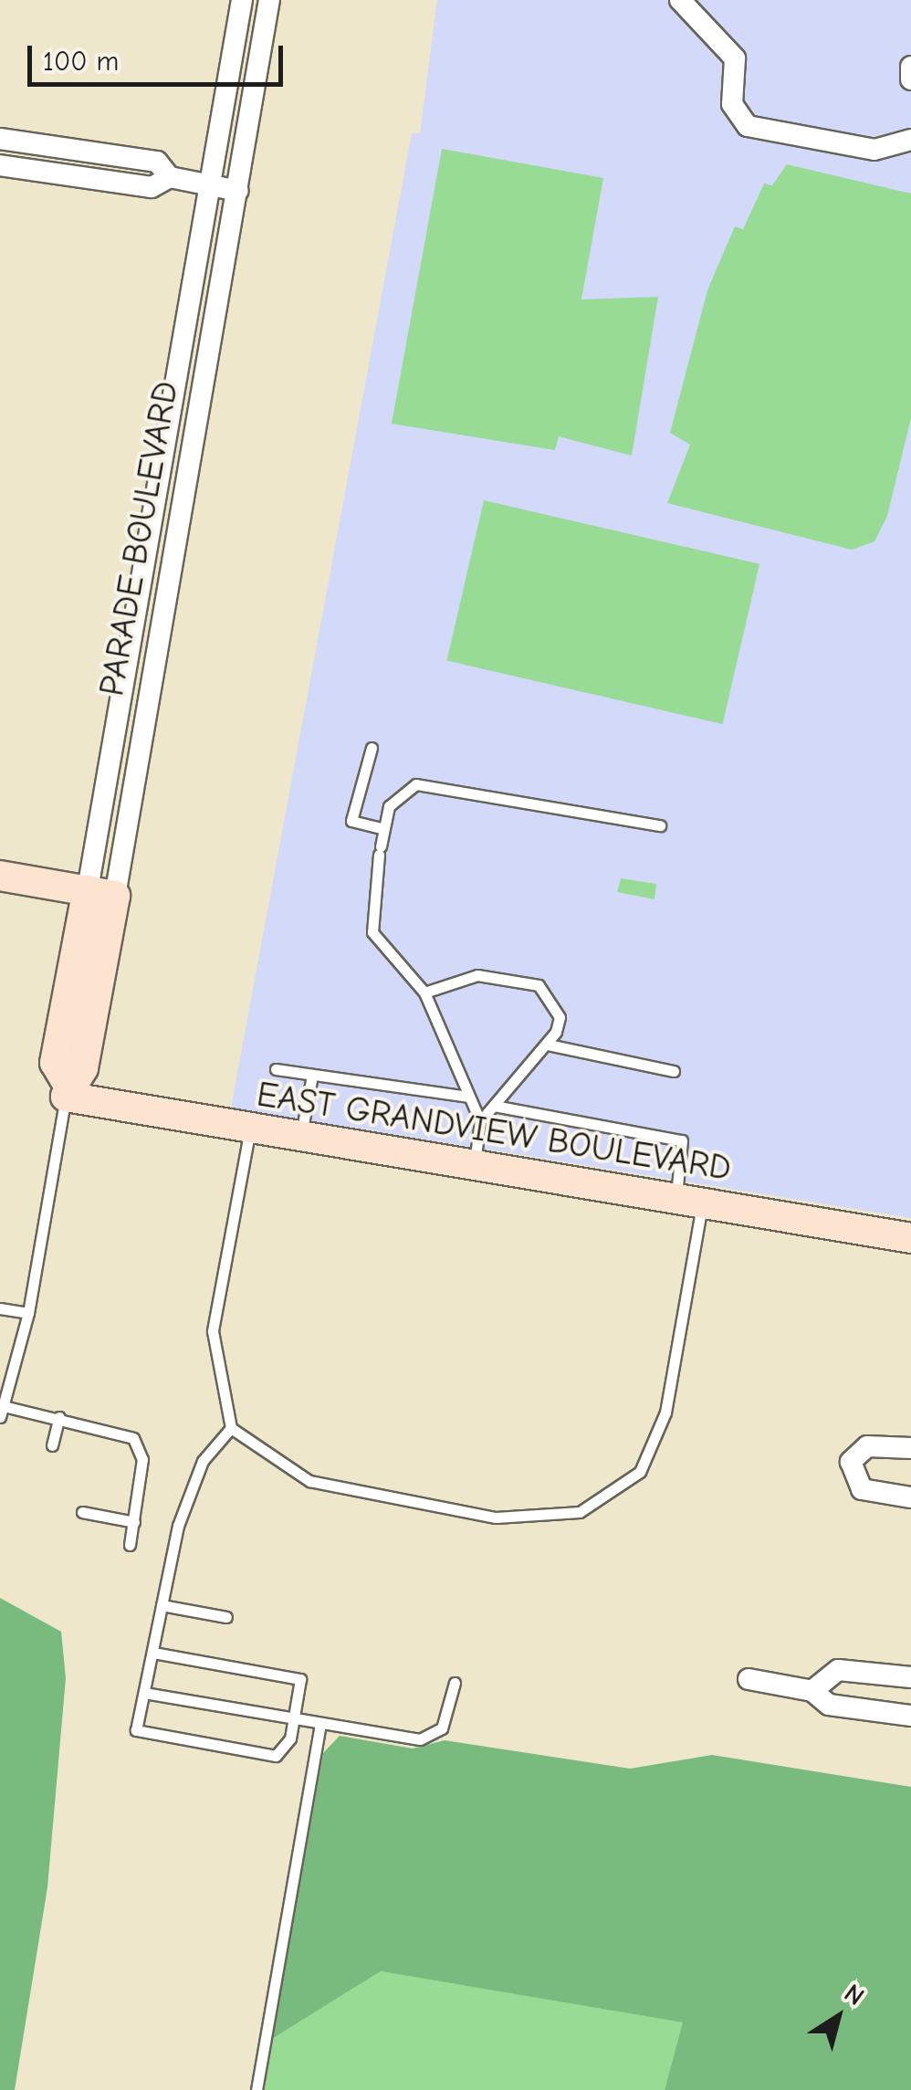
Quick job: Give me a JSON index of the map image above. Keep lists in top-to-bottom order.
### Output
{
  "streets": {
    "street": ["PARADE BOULEVARD", "EAST GRANDVIEW BOULEVARD"]
  },
  "crossings": [
    ["PARADE BOULEVARD", "EAST GRANDVIEW BOULEVARD"]
  ],
  "scale_bar": "100 m",
  "north": "top right"
}
